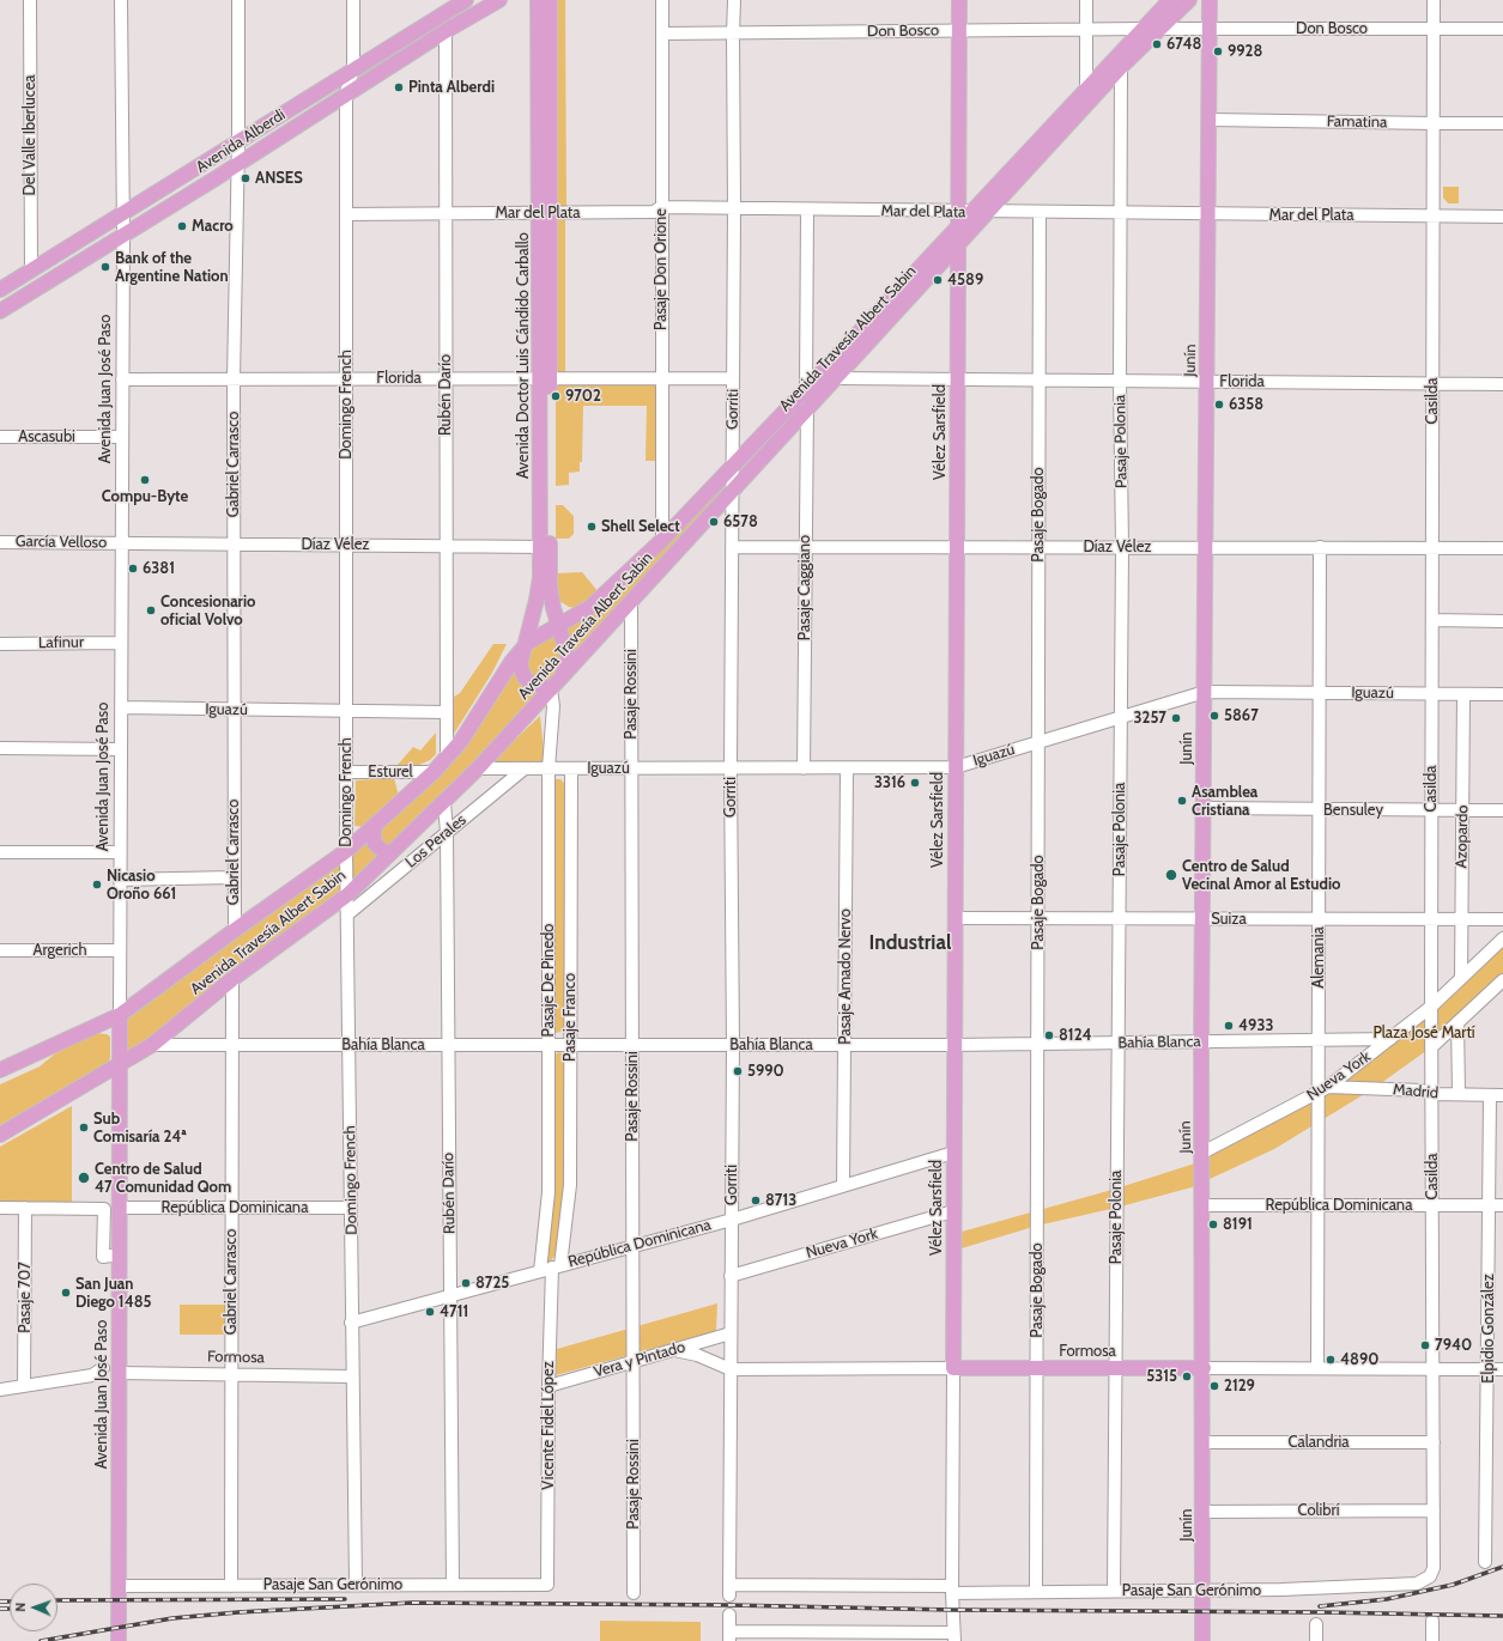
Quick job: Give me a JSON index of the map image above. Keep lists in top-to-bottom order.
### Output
{
  "streets": {
    "main road": [
      "Avenida Alberdi",
      "Avenida Travesía Albert Sabin",
      "Avenida Doctor Luis Cándido Carballo",
      "Junín",
      "Avenida Juan José Paso",
      "Vélez Sarsfield",
      "Formosa"
    ],
    "street": [
      "Don Bosco",
      "Famatina",
      "Del Valle Iberlucea",
      "Mar del Plata",
      "Pasaje Don Orione",
      "Florida",
      "Rubén Darío",
      "Casilda",
      "Domingo French",
      "Gorriti",
      "Ascasubi",
      "Pasaje Polonia",
      "Gabriel Carrasco",
      "Pasaje Bogado",
      "García Velloso",
      "Díaz Vélez",
      "Pasaje Caggiano",
      "Lafinur",
      "Iguazú",
      "Pasaje Rossini",
      "Esturel",
      "Bensuley",
      "Azopardo",
      "Los Perales",
      "Suiza",
      "Argerich",
      "Alemania",
      "Pasaje Amado Nervo",
      "Pasaje De Pinedo",
      "Pasaje Franco",
      "Bahía Blanca",
      "Nueva York",
      "Madrid",
      "República Dominicana",
      "Pasaje 707",
      "Elpidio González",
      "Vera y Pintado",
      "Vicente Fidel López",
      "Calandria",
      "Colibrí",
      "Pasaje San Gerónimo"
    ]
  },
  "crossings": [
    ["Don Bosco", "Pasaje Don Orione"],
    ["Don Bosco", "Avenida Travesía Albert Sabin"],
    ["Don Bosco", "Junín"],
    ["Don Bosco", "Casilda"],
    ["Don Bosco", "Gorriti"],
    ["Don Bosco", "Vélez Sarsfield"],
    ["Famatina", "Junín"],
    ["Famatina", "Casilda"],
    ["Del Valle Iberlucea", "Avenida Alberdi"],
    ["Avenida Alberdi", "Avenida Juan José Paso"],
    ["Avenida Alberdi", "Rubén Darío"],
    ["Avenida Alberdi", "Domingo French"],
    ["Avenida Alberdi", "Gabriel Carrasco"],
    ["Mar del Plata", "Pasaje Don Orione"],
    ["Mar del Plata", "Avenida Travesía Albert Sabin"],
    ["Mar del Plata", "Avenida Doctor Luis Cándido Carballo"],
    ["Mar del Plata", "Junín"],
    ["Mar del Plata", "Rubén Darío"],
    ["Mar del Plata", "Casilda"],
    ["Mar del Plata", "Domingo French"],
    ["Mar del Plata", "Gorriti"],
    ["Mar del Plata", "Vélez Sarsfield"],
    ["Mar del Plata", "Pasaje Polonia"],
    ["Mar del Plata", "Pasaje Bogado"],
    ["Pasaje Don Orione", "Avenida Travesía Albert Sabin"],
    ["Pasaje Don Orione", "Florida"],
    ["Avenida Travesía Albert Sabin", "Avenida Doctor Luis Cándido Carballo"],
    ["Avenida Travesía Albert Sabin", "Florida"],
    ["Avenida Travesía Albert Sabin", "Avenida Juan José Paso"],
    ["Avenida Travesía Albert Sabin", "Rubén Darío"],
    ["Avenida Travesía Albert Sabin", "Domingo French"],
    ["Avenida Travesía Albert Sabin", "Gorriti"],
    ["Avenida Travesía Albert Sabin", "Vélez Sarsfield"],
    ["Avenida Travesía Albert Sabin", "Pasaje Polonia"],
    ["Avenida Travesía Albert Sabin", "Gabriel Carrasco"],
    ["Avenida Travesía Albert Sabin", "Pasaje Caggiano"],
    ["Avenida Travesía Albert Sabin", "Iguazú"],
    ["Avenida Travesía Albert Sabin", "Pasaje Rossini"],
    ["Avenida Travesía Albert Sabin", "Esturel"],
    ["Avenida Travesía Albert Sabin", "Pasaje De Pinedo"],
    ["Avenida Travesía Albert Sabin", "Bahía Blanca"],
    ["Avenida Doctor Luis Cándido Carballo", "Florida"],
    ["Avenida Doctor Luis Cándido Carballo", "Díaz Vélez"],
    ["Avenida Doctor Luis Cándido Carballo", "Pasaje De Pinedo"],
    ["Junín", "Florida"],
    ["Junín", "Díaz Vélez"],
    ["Junín", "Iguazú"],
    ["Junín", "Bensuley"],
    ["Junín", "Suiza"],
    ["Junín", "Bahía Blanca"],
    ["Junín", "Nueva York"],
    ["Junín", "República Dominicana"],
    ["Junín", "Formosa"],
    ["Junín", "Calandria"],
    ["Junín", "Colibrí"],
    ["Junín", "Pasaje San Gerónimo"],
    ["Florida", "Avenida Juan José Paso"],
    ["Florida", "Rubén Darío"],
    ["Florida", "Casilda"],
    ["Florida", "Domingo French"],
    ["Florida", "Gorriti"],
    ["Florida", "Vélez Sarsfield"],
    ["Florida", "Pasaje Polonia"],
    ["Florida", "Gabriel Carrasco"],
    ["Florida", "Pasaje Bogado"],
    ["Avenida Juan José Paso", "Ascasubi"],
    ["Avenida Juan José Paso", "García Velloso"],
    ["Avenida Juan José Paso", "Díaz Vélez"],
    ["Avenida Juan José Paso", "Lafinur"],
    ["Avenida Juan José Paso", "Iguazú"],
    ["Avenida Juan José Paso", "Argerich"],
    ["Avenida Juan José Paso", "República Dominicana"],
    ["Avenida Juan José Paso", "Formosa"],
    ["Avenida Juan José Paso", "Pasaje San Gerónimo"],
    ["Rubén Darío", "Díaz Vélez"],
    ["Rubén Darío", "Iguazú"],
    ["Rubén Darío", "Los Perales"],
    ["Rubén Darío", "Bahía Blanca"],
    ["Rubén Darío", "República Dominicana"],
    ["Rubén Darío", "Pasaje San Gerónimo"],
    ["Casilda", "Díaz Vélez"],
    ["Casilda", "Iguazú"],
    ["Casilda", "Bensuley"],
    ["Casilda", "Suiza"],
    ["Casilda", "Nueva York"],
    ["Casilda", "Madrid"],
    ["Casilda", "República Dominicana"],
    ["Casilda", "Formosa"],
    ["Casilda", "Calandria"],
    ["Casilda", "Colibrí"],
    ["Casilda", "Pasaje San Gerónimo"],
    ["Domingo French", "Díaz Vélez"],
    ["Domingo French", "Iguazú"],
    ["Domingo French", "Esturel"],
    ["Domingo French", "Los Perales"],
    ["Domingo French", "Bahía Blanca"],
    ["Domingo French", "República Dominicana"],
    ["Domingo French", "Formosa"],
    ["Domingo French", "Pasaje San Gerónimo"],
    ["Gorriti", "Díaz Vélez"],
    ["Gorriti", "Iguazú"],
    ["Gorriti", "Bahía Blanca"],
    ["Gorriti", "Nueva York"],
    ["Gorriti", "República Dominicana"],
    ["Gorriti", "Formosa"],
    ["Gorriti", "Vera y Pintado"],
    ["Gorriti", "Pasaje San Gerónimo"],
    ["Vélez Sarsfield", "Díaz Vélez"],
    ["Vélez Sarsfield", "Iguazú"],
    ["Vélez Sarsfield", "Suiza"],
    ["Vélez Sarsfield", "Bahía Blanca"],
    ["Vélez Sarsfield", "Nueva York"],
    ["Vélez Sarsfield", "República Dominicana"],
    ["Vélez Sarsfield", "Formosa"],
    ["Vélez Sarsfield", "Pasaje San Gerónimo"],
    ["Pasaje Polonia", "Díaz Vélez"],
    ["Pasaje Polonia", "Iguazú"],
    ["Pasaje Polonia", "Suiza"],
    ["Pasaje Polonia", "Bahía Blanca"],
    ["Pasaje Polonia", "Formosa"],
    ["Pasaje Polonia", "Pasaje San Gerónimo"],
    ["Gabriel Carrasco", "Díaz Vélez"],
    ["Gabriel Carrasco", "Iguazú"],
    ["Gabriel Carrasco", "Bahía Blanca"],
    ["Gabriel Carrasco", "República Dominicana"],
    ["Gabriel Carrasco", "Formosa"],
    ["Gabriel Carrasco", "Pasaje San Gerónimo"],
    ["Pasaje Bogado", "Díaz Vélez"],
    ["Pasaje Bogado", "Iguazú"],
    ["Pasaje Bogado", "Suiza"],
    ["Pasaje Bogado", "Bahía Blanca"],
    ["Pasaje Bogado", "Formosa"],
    ["Pasaje Bogado", "Pasaje San Gerónimo"],
    ["García Velloso", "Díaz Vélez"],
    ["Díaz Vélez", "Pasaje Caggiano"],
    ["Díaz Vélez", "Alemania"],
    ["Pasaje Caggiano", "Iguazú"],
    ["Iguazú", "Pasaje Rossini"],
    ["Iguazú", "Azopardo"],
    ["Iguazú", "Los Perales"],
    ["Iguazú", "Alemania"],
    ["Iguazú", "Pasaje Amado Nervo"],
    ["Iguazú", "Pasaje De Pinedo"],
    ["Iguazú", "Pasaje Franco"],
    ["Pasaje Rossini", "Bahía Blanca"],
    ["Pasaje Rossini", "República Dominicana"],
    ["Pasaje Rossini", "Vera y Pintado"],
    ["Bensuley", "Azopardo"],
    ["Bensuley", "Alemania"],
    ["Azopardo", "Suiza"],
    ["Azopardo", "Nueva York"],
    ["Suiza", "Alemania"],
    ["Alemania", "Bahía Blanca"],
    ["Alemania", "Nueva York"],
    ["Alemania", "Madrid"],
    ["Alemania", "República Dominicana"],
    ["Alemania", "Formosa"],
    ["Pasaje Amado Nervo", "Bahía Blanca"],
    ["Pasaje Amado Nervo", "República Dominicana"],
    ["Pasaje De Pinedo", "Bahía Blanca"],
    ["Pasaje De Pinedo", "República Dominicana"],
    ["Pasaje Franco", "Bahía Blanca"],
    ["Pasaje Franco", "República Dominicana"],
    ["Pasaje Franco", "Vicente Fidel López"],
    ["Bahía Blanca", "Nueva York"],
    ["Nueva York", "Madrid"],
    ["Madrid", "Elpidio González"],
    ["República Dominicana", "Elpidio González"],
    ["República Dominicana", "Vicente Fidel López"],
    ["Elpidio González", "Formosa"],
    ["Formosa", "Vera y Pintado"],
    ["Vera y Pintado", "Vicente Fidel López"],
    ["Vicente Fidel López", "Pasaje San Gerónimo"]
  ],
  "districts": ["Industrial"],
  "parks": ["Plaza José Martí"],
  "places": [
    "6748",
    "9928",
    "Pinta Alberdi",
    "ANSES",
    "Macro",
    "Bank of the Argentine Nation",
    "4589",
    "9702",
    "6358",
    "Compu-Byte",
    "6578",
    "Shell Select",
    "6381",
    "Concesionario oficial Volvo",
    "5867",
    "3257",
    "3316",
    "Asamblea Cristiana",
    "Centro de Salud Vecinal Amor al Estudio",
    "Nicasio Oroño 661",
    "4933",
    "8124",
    "5990",
    "Sub Comisaría 24ª",
    "Centro de Salud 47 Comunidad Qom",
    "8713",
    "8191",
    "8725",
    "San Juan Diego 1485",
    "4711",
    "7940",
    "4890",
    "5315",
    "2129"
  ],
  "north": "left"
}
